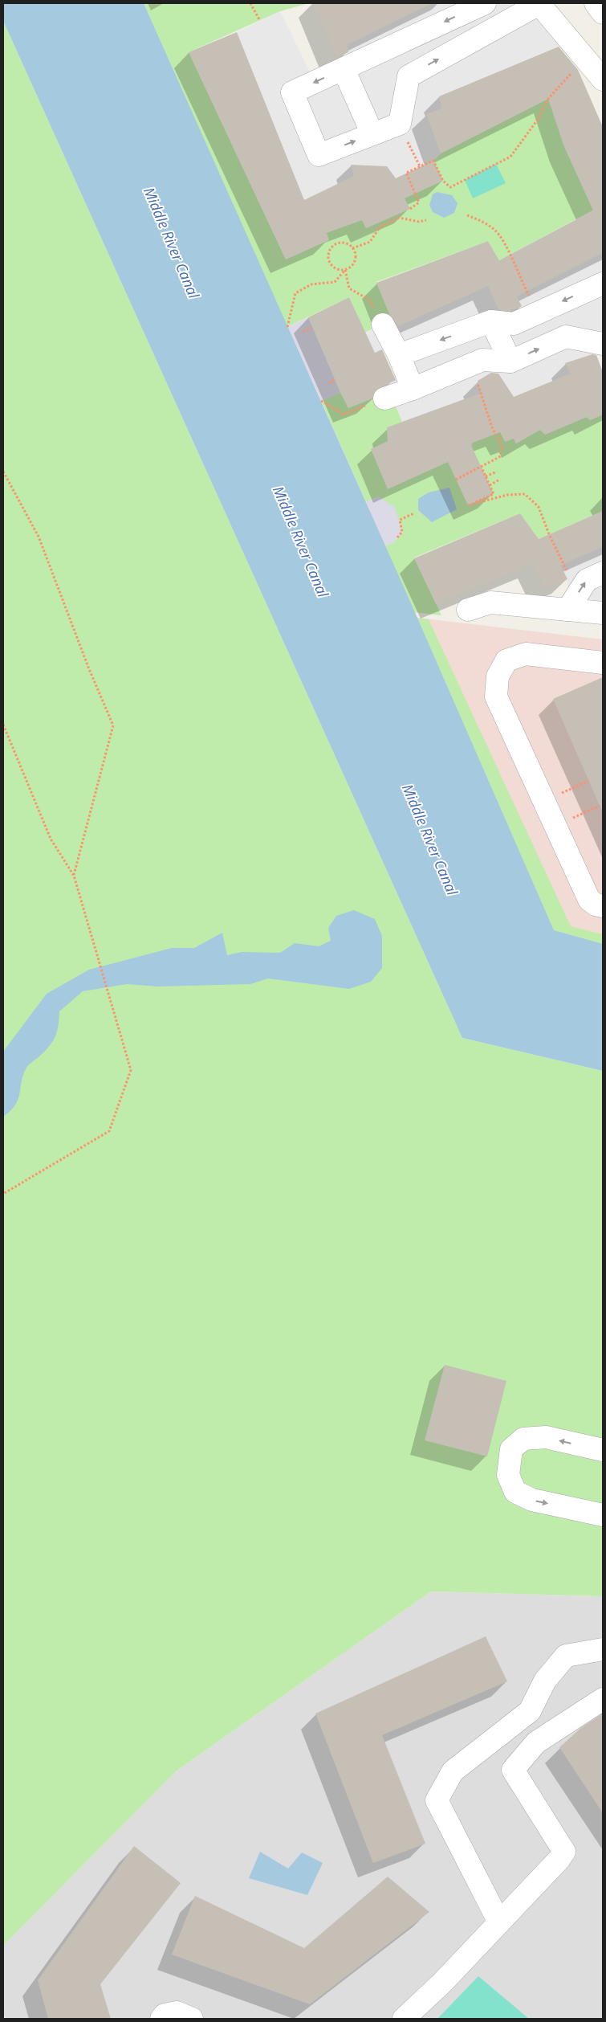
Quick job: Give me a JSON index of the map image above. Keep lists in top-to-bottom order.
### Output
{
  "water": ["Middle River Canal"]
}
